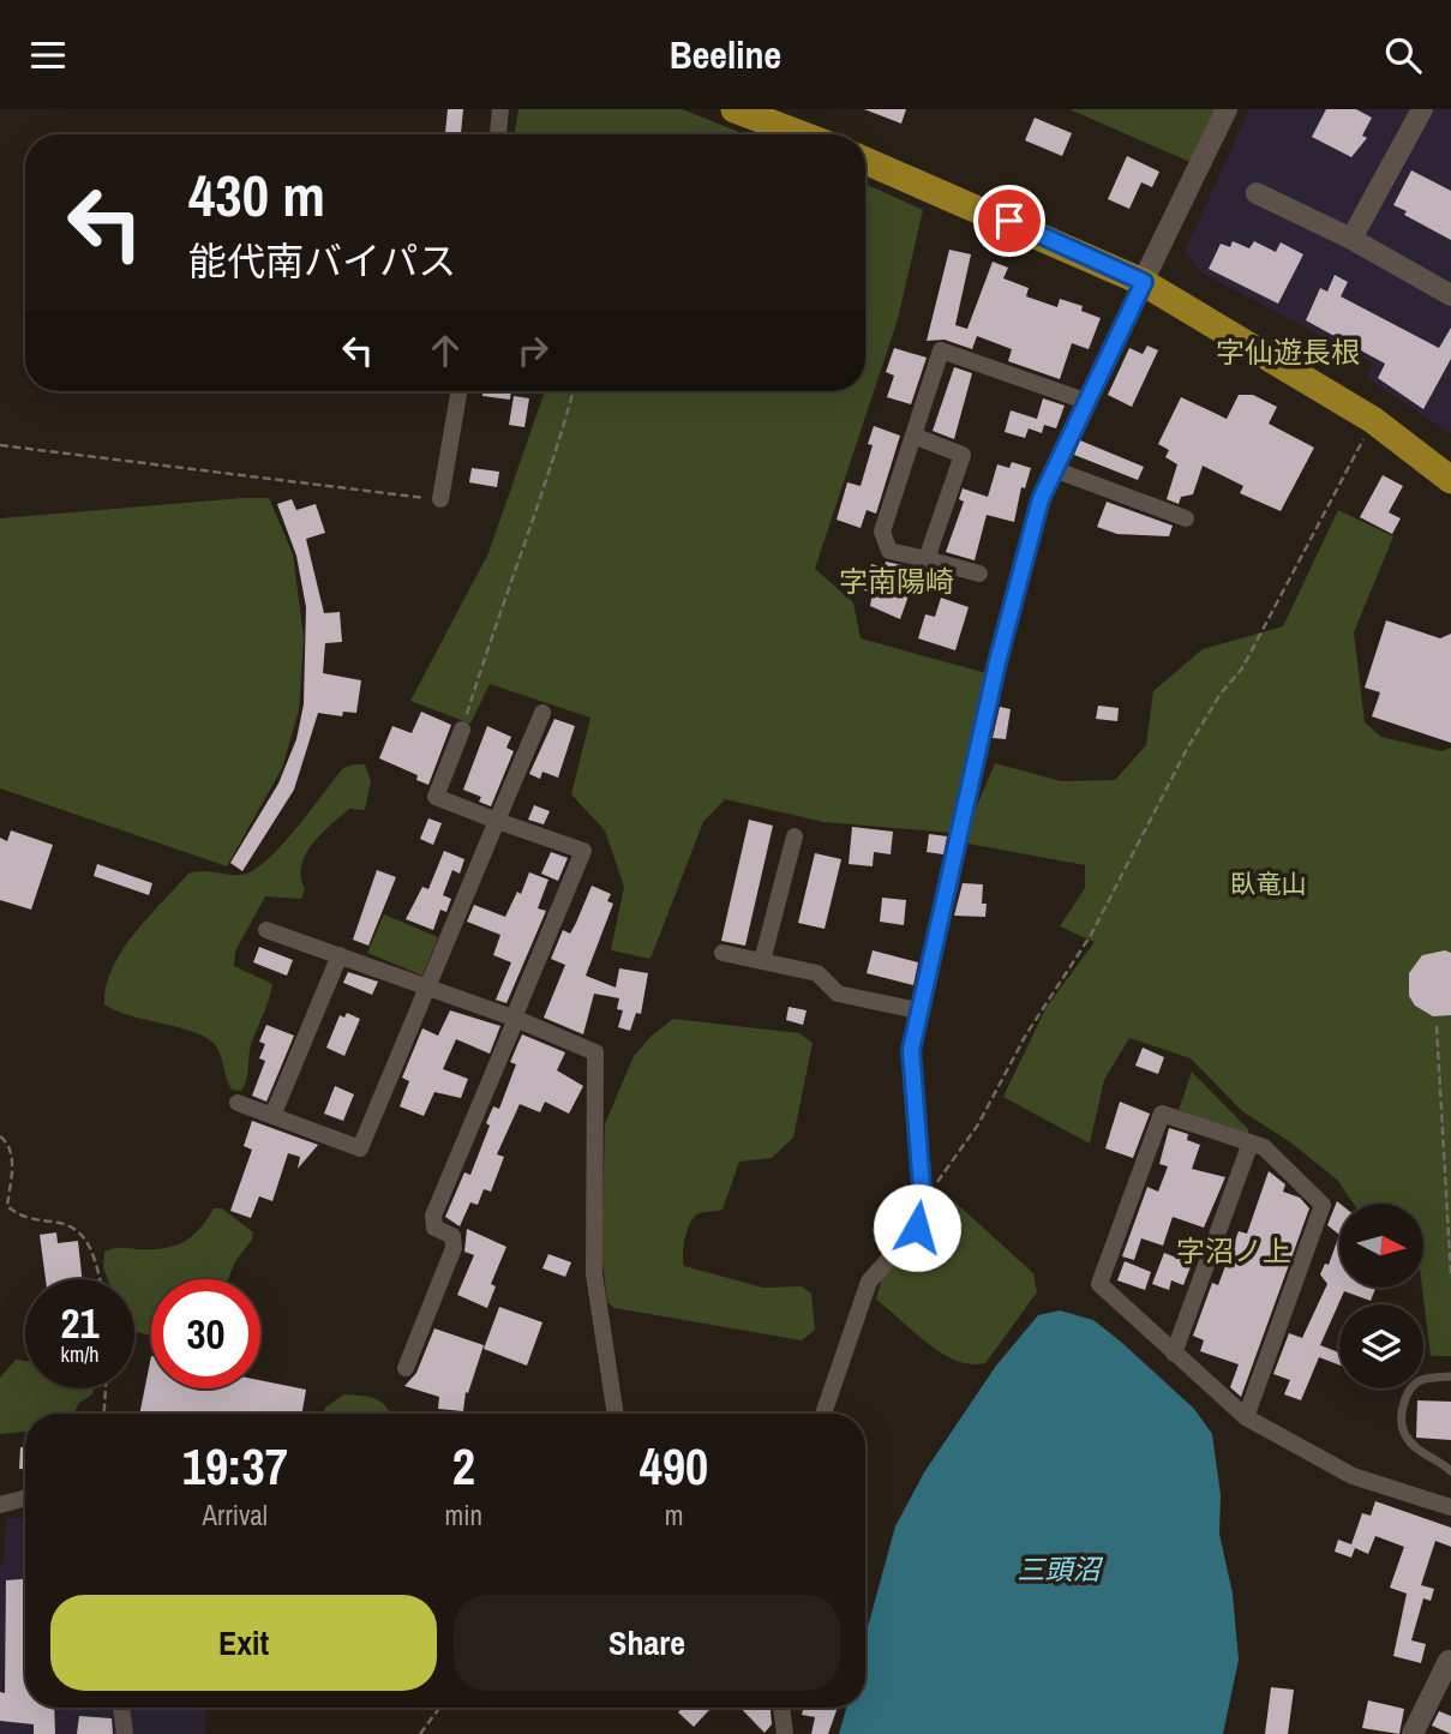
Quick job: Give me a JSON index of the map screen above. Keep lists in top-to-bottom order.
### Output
{
  "districts": ["字仙遊長根", "字南陽崎", "字沼ノ上"],
  "water": ["三頭沼"],
  "parks": ["臥竜山"],
  "north": "right",
  "page": {
    "header": "Beeline",
    "turn": ["430 m", "能代南バイパス"],
    "speed": "21 km/h",
    "limit": "30",
    "eta": [
      "19:37",
      "Arrival",
      "2",
      "min",
      "490",
      "m"
    ],
    "buttons": ["Exit", "Share"]
  }
}
